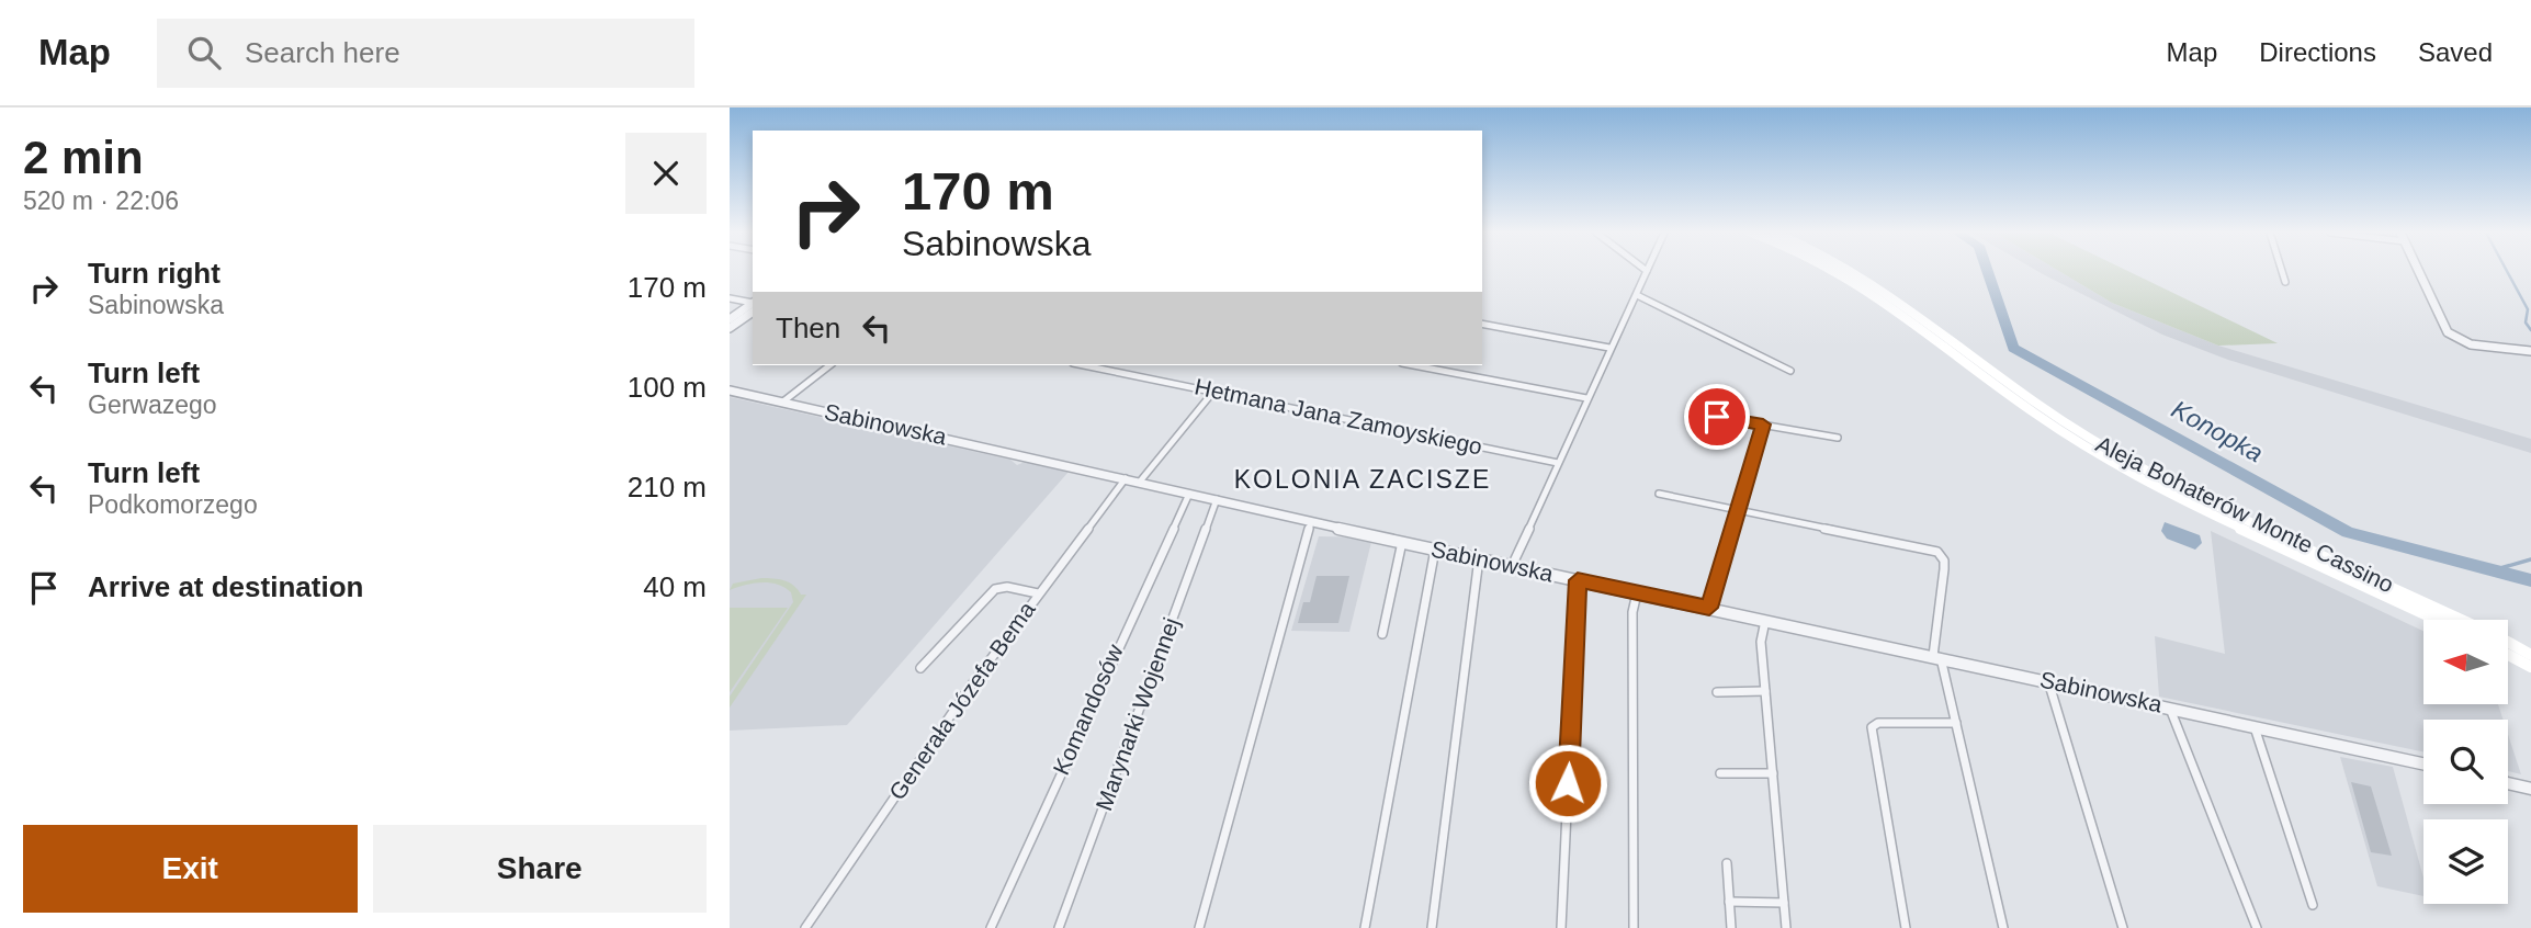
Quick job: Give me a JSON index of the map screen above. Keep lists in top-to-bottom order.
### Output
{
  "streets": {
    "main road": ["Aleja Bohaterów Monte Cassino"],
    "street": [
      "Hetmana Jana Zamoyskiego",
      "Sabinowska",
      "Generała Józefa Bema",
      "Komandosów",
      "Marynarki Wojennej"
    ]
  },
  "crossings": [
    ["Sabinowska", "Generała Józefa Bema"],
    ["Sabinowska", "Komandosów"],
    ["Sabinowska", "Marynarki Wojennej"]
  ],
  "districts": ["KOLONIA ZACISZE"],
  "water": ["Konopka"],
  "north": "left",
  "page": {
    "header": "Map",
    "search": "Search here",
    "nav": ["Map", "Directions", "Saved"],
    "heading": ["2 min", "520 m · 22:06"],
    "turn": ["170 m", "Sabinowska"],
    "list": [
      {
        "name": "Turn right",
        "note": "Sabinowska",
        "value": "170 m"
      },
      {
        "name": "Turn left",
        "note": "Gerwazego",
        "value": "100 m"
      },
      {
        "name": "Turn left",
        "note": "Podkomorzego",
        "value": "210 m"
      },
      {
        "name": "Arrive at destination",
        "value": "40 m"
      }
    ],
    "then": "Then",
    "buttons": ["Exit", "Share"]
  }
}
